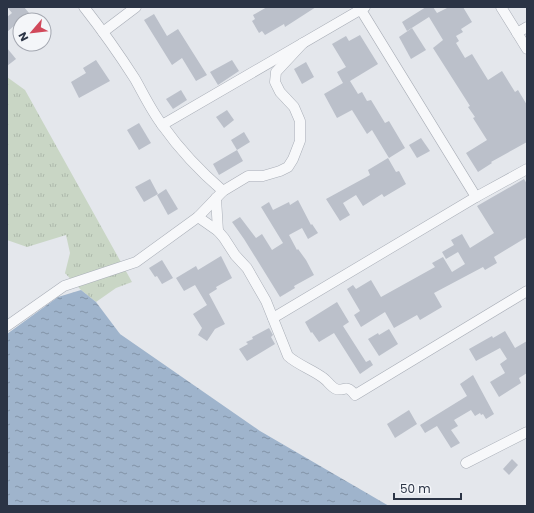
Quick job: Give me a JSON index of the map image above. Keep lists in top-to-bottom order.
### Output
{
  "scale_bar": "50 m",
  "north": "bottom left"
}
